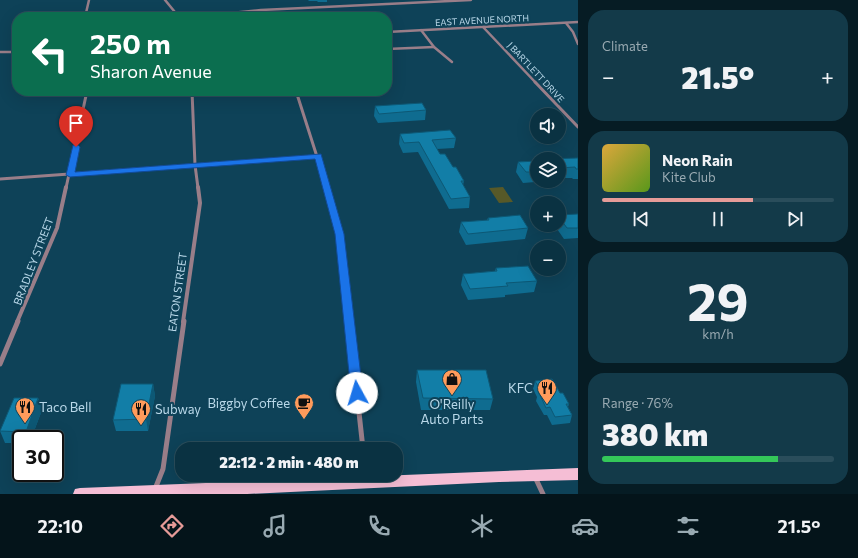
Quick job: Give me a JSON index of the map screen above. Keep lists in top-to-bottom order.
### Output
{
  "streets": {
    "street": [
      "EAST AVENUE NORTH",
      "J BARTLETT DRIVE",
      "BRADLEY STREET",
      "EATON STREET"
    ]
  },
  "crossings": [
    ["EAST AVENUE NORTH", "J BARTLETT DRIVE"]
  ],
  "places": {
    "shop": ["O'Reilly Auto Parts"],
    "restaurant": ["KFC", "Taco Bell", "Subway"],
    "cafe": ["Biggby Coffee"]
  },
  "page": {
    "tile": [
      "Climate",
      ["29", "km/h"],
      ["Range · 76%", "380 km"]
    ],
    "turn": ["250 m", "Sharon Avenue"],
    "heat": ["−", "21.5°", "+"],
    "map_buttons": ["+", "−"],
    "song": ["Neon Rain", "Kite Club"],
    "limit": "30",
    "trip": "22:12 · 2 min · 480 m",
    "tabs": ["22:10", "21.5°"]
  }
}
